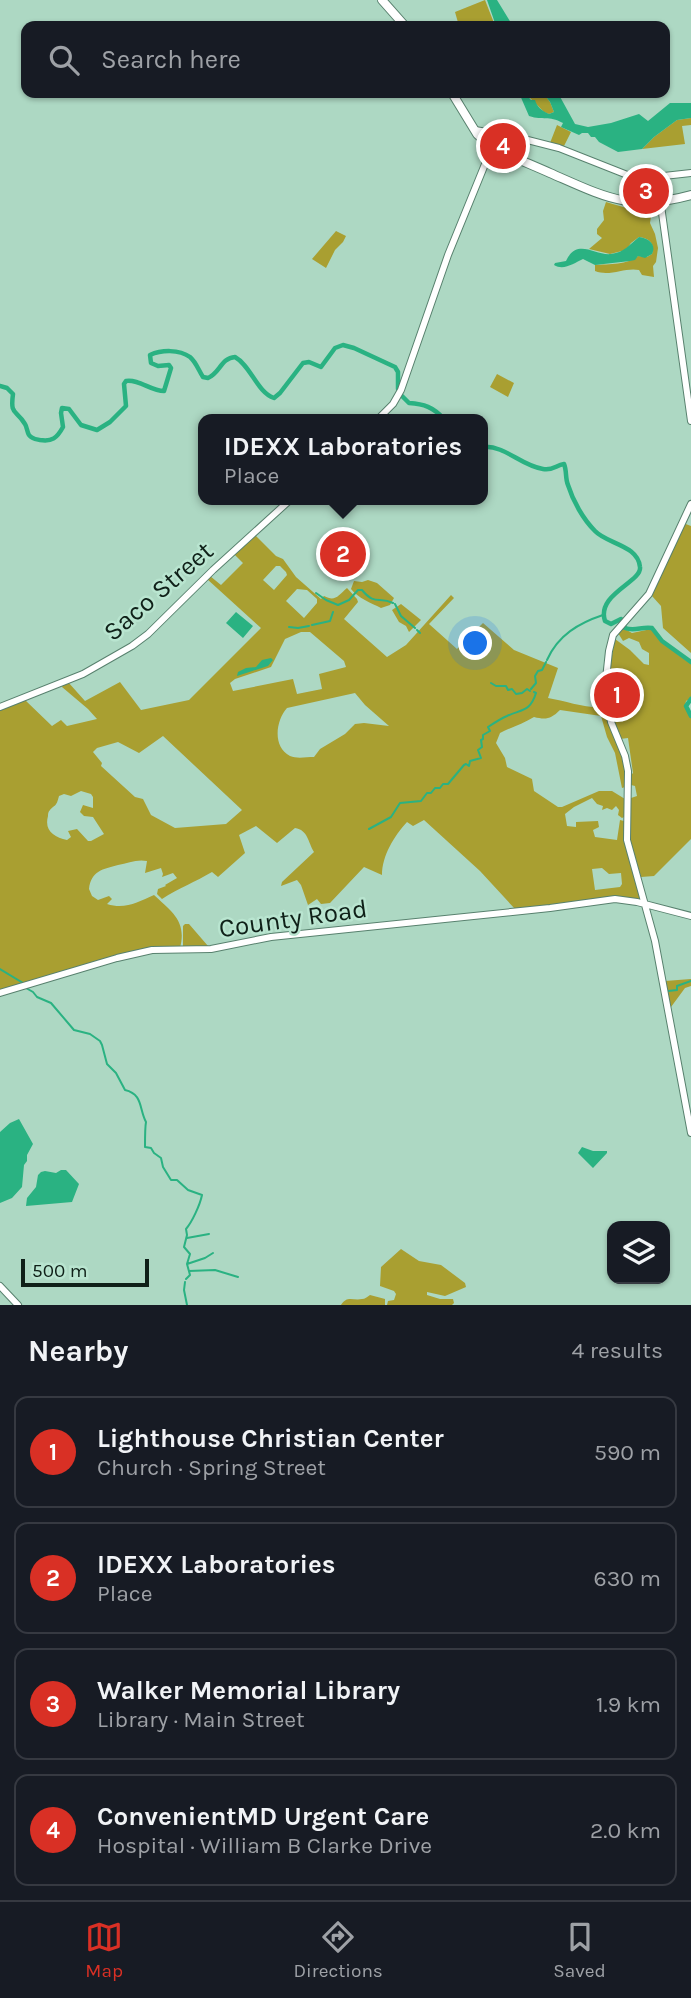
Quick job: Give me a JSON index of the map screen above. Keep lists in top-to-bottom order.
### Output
{
  "streets": {
    "main road": ["Saco Street", "County Road"]
  },
  "scale_bar": "500 m",
  "page": {
    "search": "Search here",
    "pins": [
      "4",
      "3",
      "2",
      "1"
    ],
    "popup": ["IDEXX Laboratories", "Place"],
    "scale": "500 m",
    "heading": ["Nearby", "4 results"],
    "list": [
      {
        "mark": "1",
        "name": "Lighthouse Christian Center",
        "note": "Church · Spring Street",
        "value": "590 m"
      },
      {
        "mark": "2",
        "name": "IDEXX Laboratories",
        "note": "Place",
        "value": "630 m"
      },
      {
        "mark": "3",
        "name": "Walker Memorial Library",
        "note": "Library · Main Street",
        "value": "1.9 km"
      },
      {
        "mark": "4",
        "name": "ConvenientMD Urgent Care",
        "note": "Hospital · William B Clarke Drive",
        "value": "2.0 km"
      }
    ],
    "nav": ["Map", "Directions", "Saved"]
  }
}
